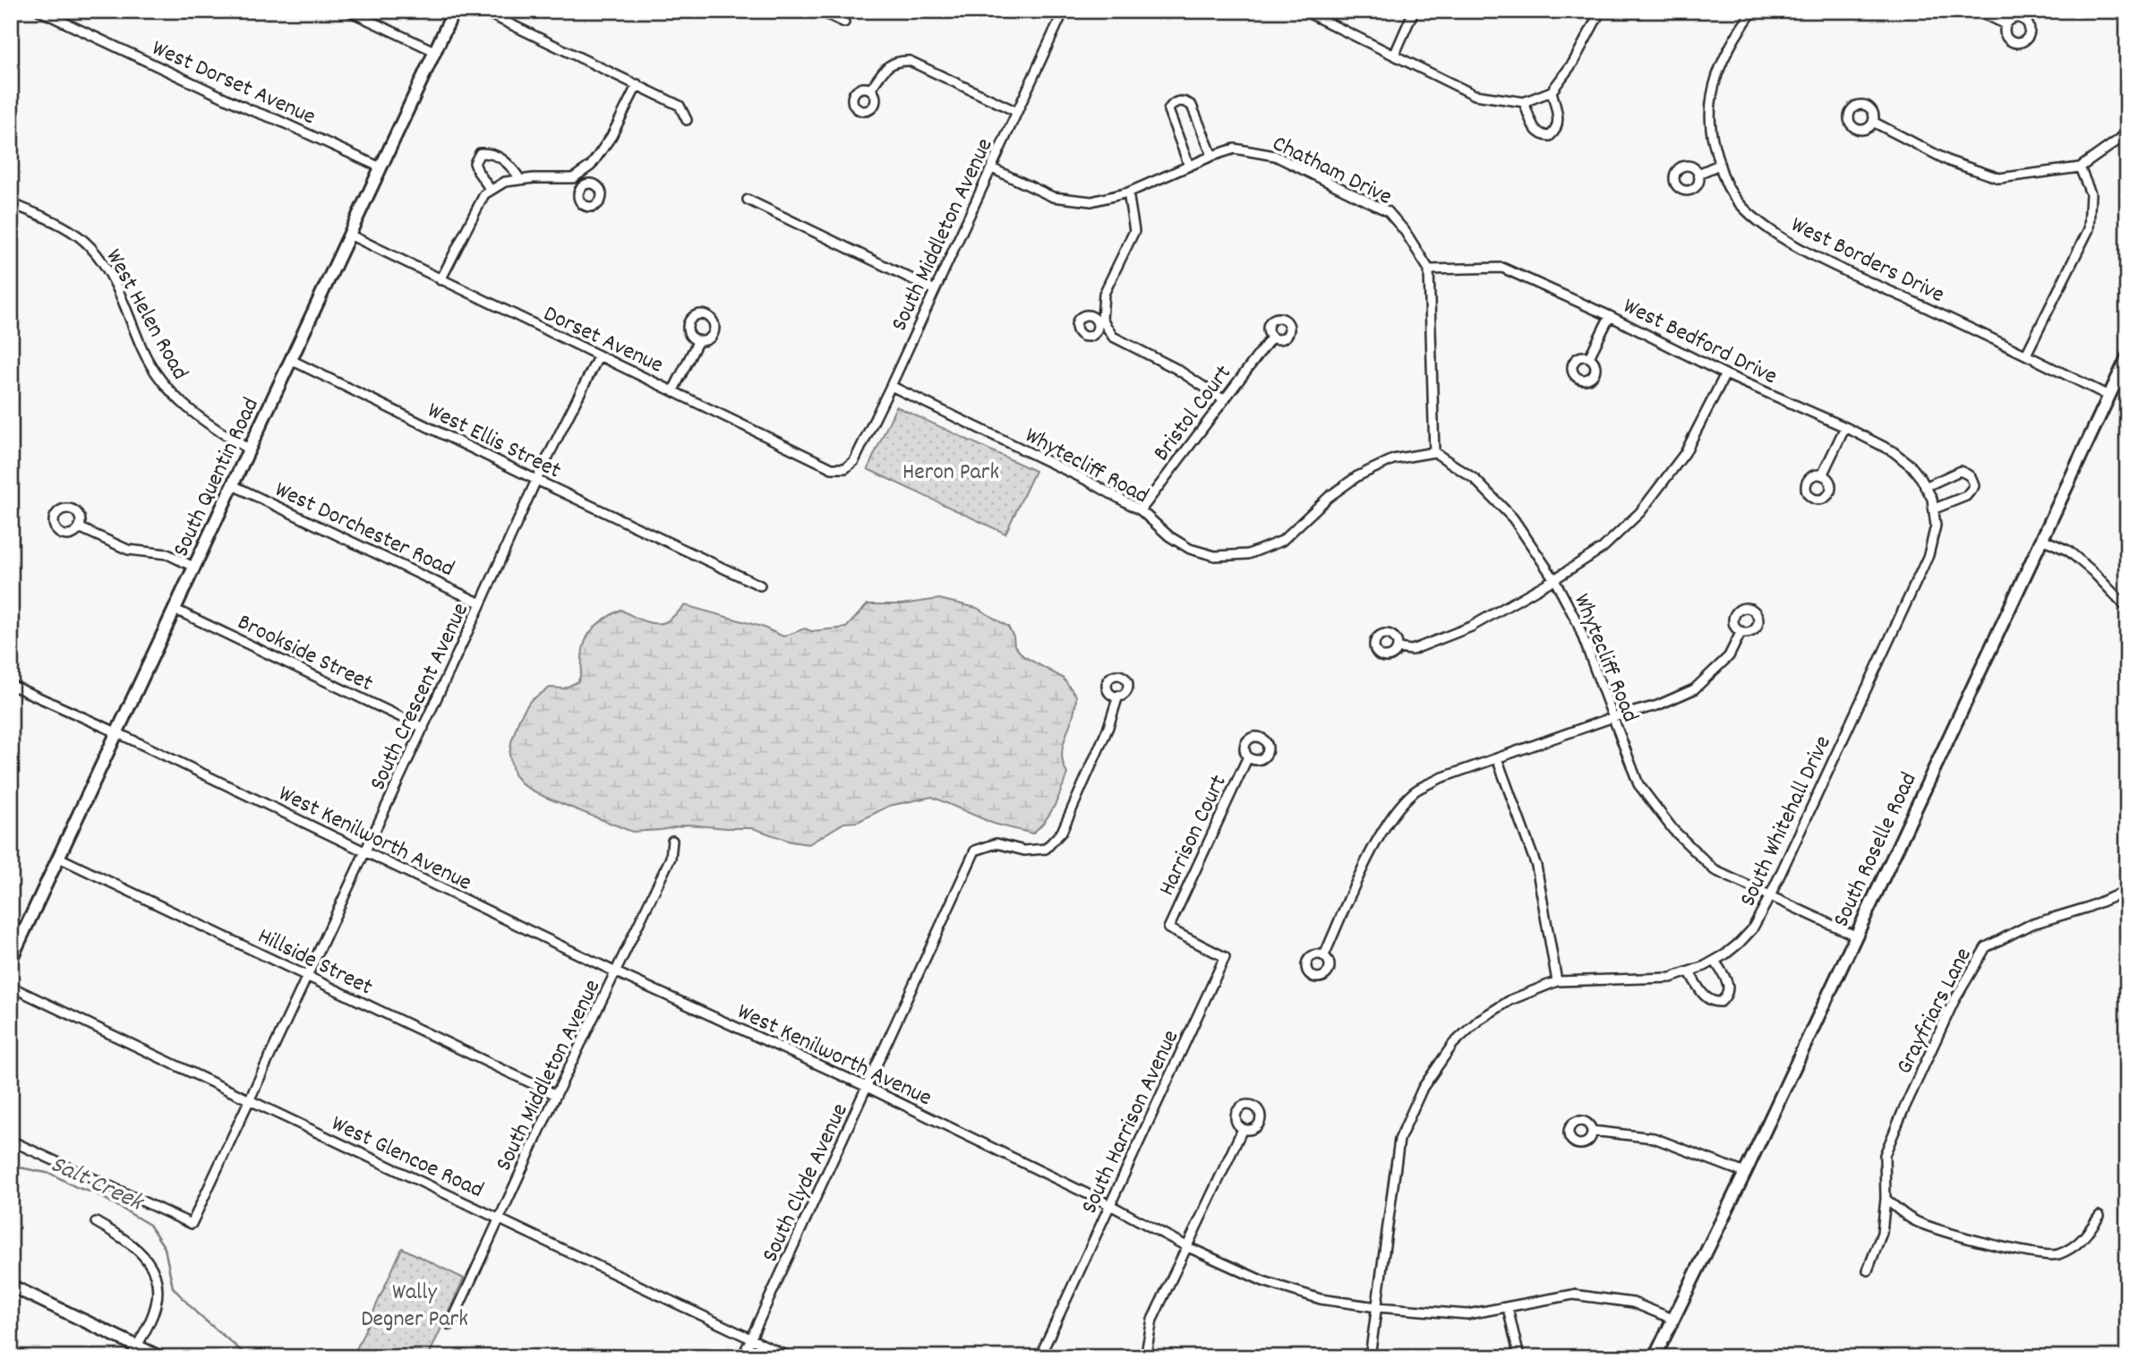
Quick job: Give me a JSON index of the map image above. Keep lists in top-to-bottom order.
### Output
{
  "streets": {
    "main road": ["South Quentin Road", "South Roselle Road"],
    "street": [
      "West Dorset Avenue",
      "Chatham Drive",
      "South Middleton Avenue",
      "West Borders Drive",
      "West Helen Road",
      "Dorset Avenue",
      "West Bedford Drive",
      "Bristol Court",
      "West Ellis Street",
      "Whytecliff Road",
      "West Dorchester Road",
      "Brookside Street",
      "South Crescent Avenue",
      "South Whitehall Drive",
      "Harrison Court",
      "West Kenilworth Avenue",
      "Hillside Street",
      "Grayfriars Lane",
      "South Harrison Avenue",
      "West Glencoe Road",
      "South Clyde Avenue"
    ]
  },
  "crossings": [
    ["West Dorset Avenue", "South Quentin Road"],
    ["Chatham Drive", "South Middleton Avenue"],
    ["Chatham Drive", "West Bedford Drive"],
    ["Chatham Drive", "Whytecliff Road"],
    ["South Middleton Avenue", "Dorset Avenue"],
    ["South Middleton Avenue", "Whytecliff Road"],
    ["South Middleton Avenue", "West Kenilworth Avenue"],
    ["South Middleton Avenue", "Hillside Street"],
    ["South Middleton Avenue", "West Glencoe Road"],
    ["West Borders Drive", "South Roselle Road"],
    ["West Helen Road", "South Quentin Road"],
    ["Dorset Avenue", "South Quentin Road"],
    ["Dorset Avenue", "South Crescent Avenue"],
    ["West Bedford Drive", "South Whitehall Drive"],
    ["Bristol Court", "Whytecliff Road"],
    ["West Ellis Street", "South Quentin Road"],
    ["West Ellis Street", "South Crescent Avenue"],
    ["Whytecliff Road", "South Whitehall Drive"],
    ["Whytecliff Road", "South Roselle Road"],
    ["South Quentin Road", "West Dorchester Road"],
    ["South Quentin Road", "Brookside Street"],
    ["South Quentin Road", "West Kenilworth Avenue"],
    ["South Quentin Road", "Hillside Street"],
    ["West Dorchester Road", "South Crescent Avenue"],
    ["Brookside Street", "South Crescent Avenue"],
    ["South Crescent Avenue", "West Kenilworth Avenue"],
    ["South Crescent Avenue", "Hillside Street"],
    ["South Crescent Avenue", "West Glencoe Road"],
    ["South Whitehall Drive", "West Kenilworth Avenue"],
    ["Harrison Court", "South Harrison Avenue"],
    ["West Kenilworth Avenue", "South Roselle Road"],
    ["West Kenilworth Avenue", "South Harrison Avenue"],
    ["West Kenilworth Avenue", "South Clyde Avenue"],
    ["West Glencoe Road", "South Clyde Avenue"]
  ],
  "water": ["Salt Creek"],
  "parks": ["Heron Park", "Wally Degner Park"]
}
